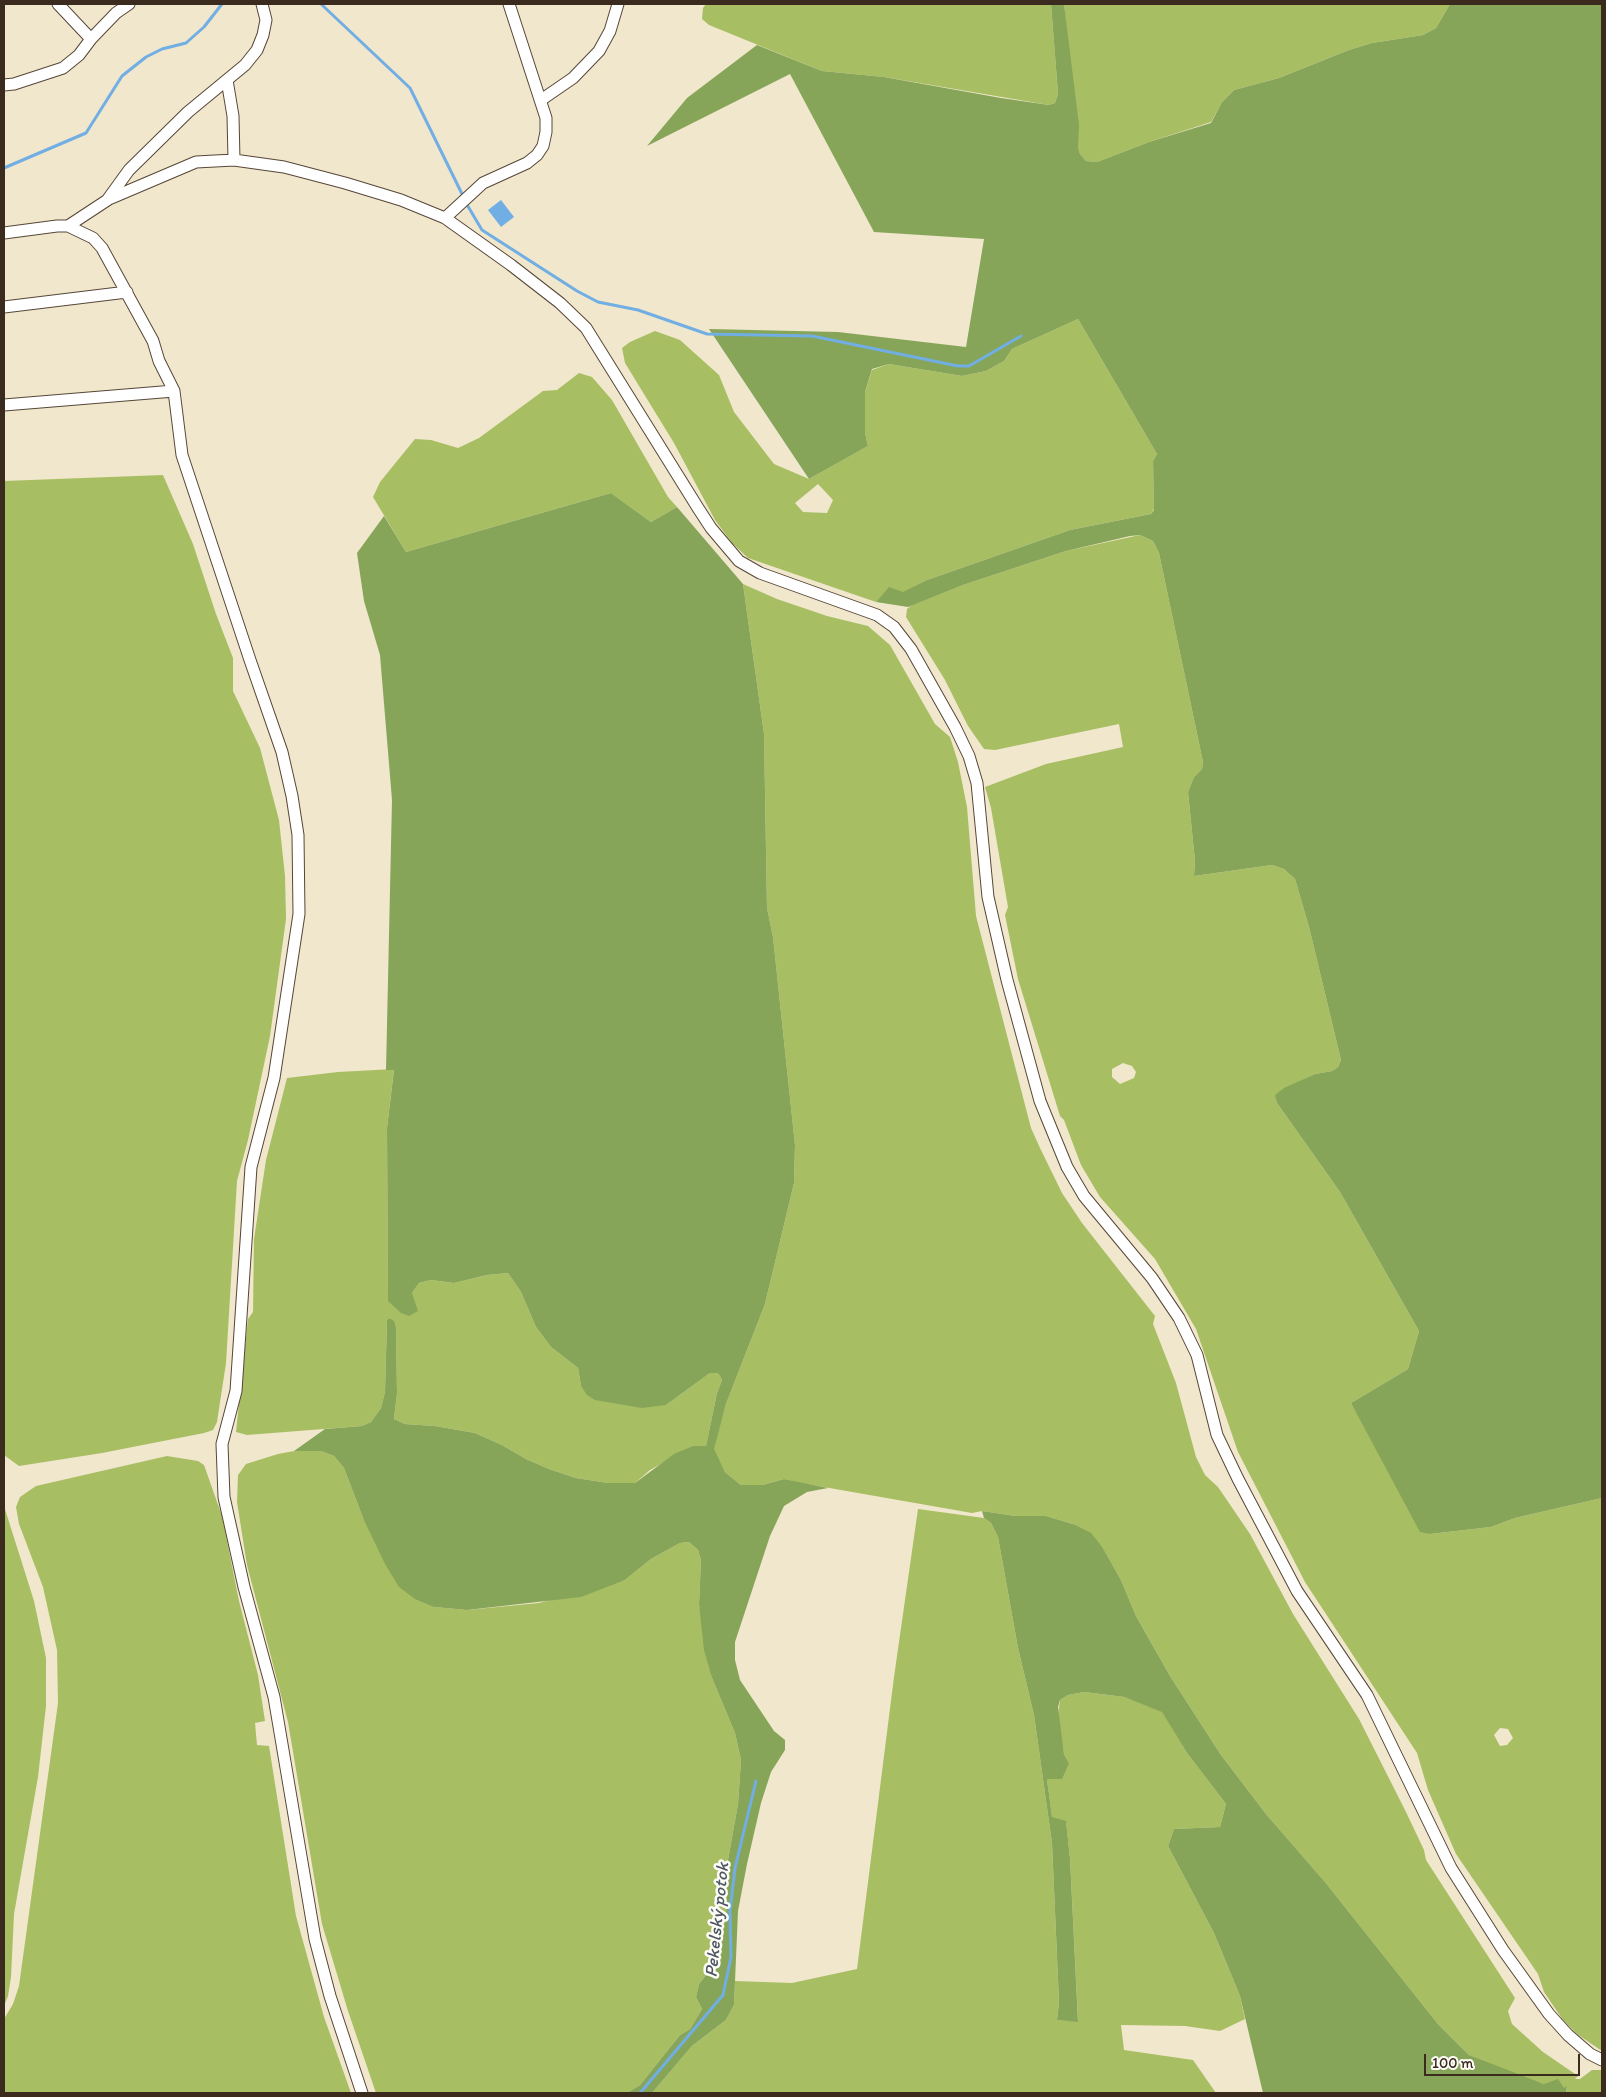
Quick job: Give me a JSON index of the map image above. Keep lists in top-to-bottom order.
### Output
{
  "water": ["Pekelský potok"],
  "scale_bar": "100 m"
}
